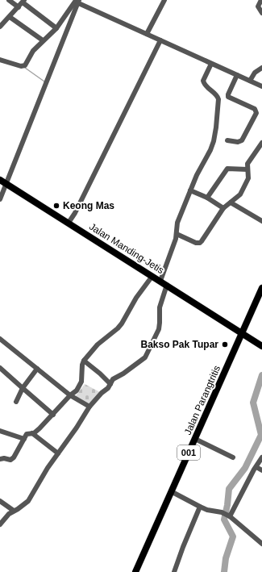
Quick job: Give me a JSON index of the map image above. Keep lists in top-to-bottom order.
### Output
{
  "streets": {
    "main road": ["Jalan Manding-Jetis", "Jalan Parangtritis", "001"]
  },
  "crossings": [
    ["Jalan Manding-Jetis", "Jalan Parangtritis"]
  ],
  "places": ["Keong Mas", "Bakso Pak Tupar"]
}
